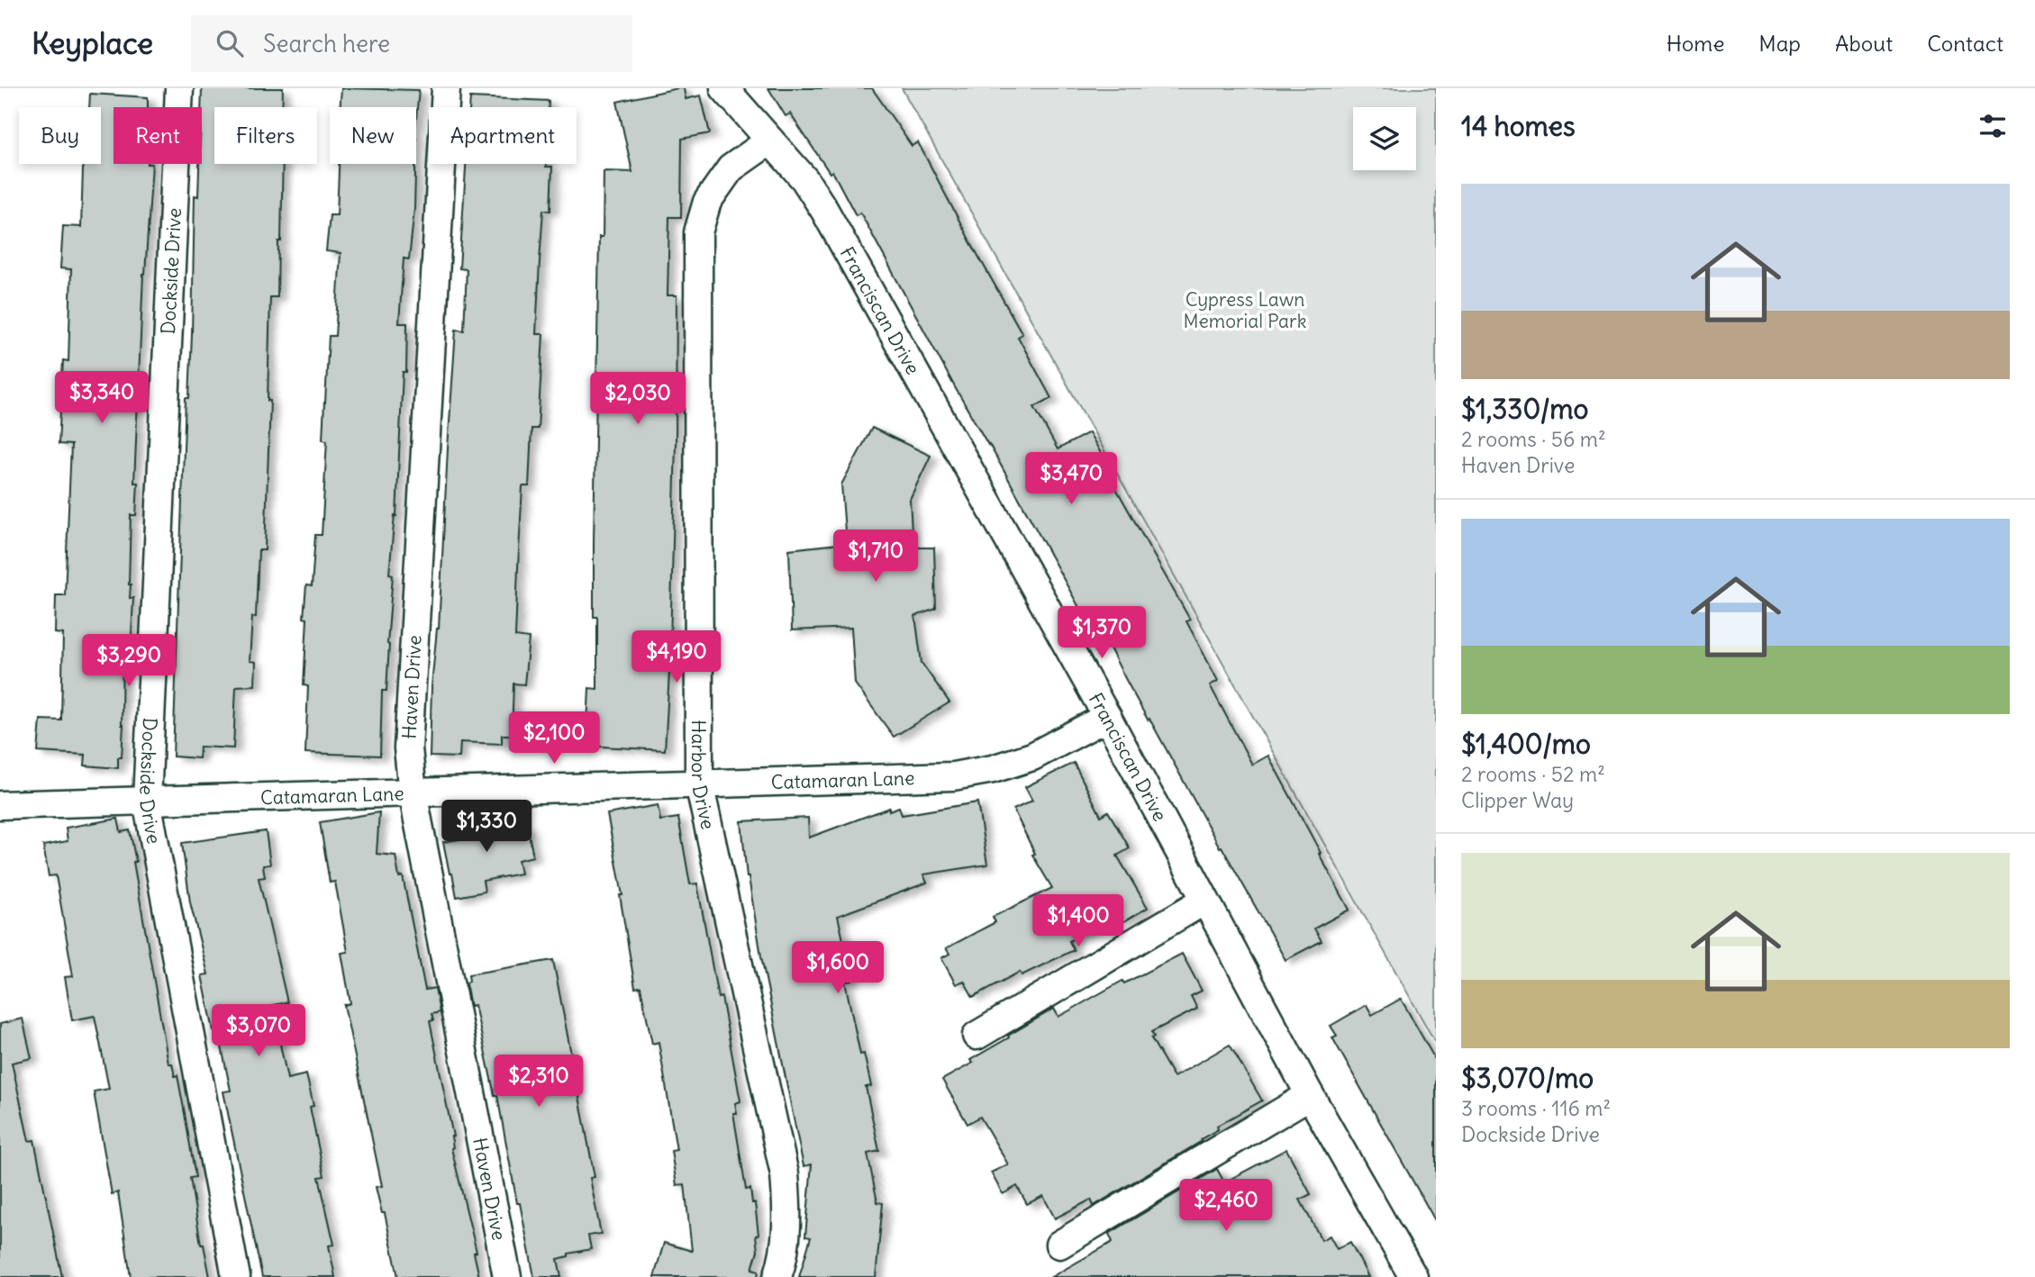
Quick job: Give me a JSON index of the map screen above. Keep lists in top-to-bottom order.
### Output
{
  "streets": {
    "street": [
      "Dockside Drive",
      "Franciscan Drive",
      "Haven Drive",
      "Harbor Drive",
      "Catamaran Lane"
    ]
  },
  "crossings": [
    ["Dockside Drive", "Catamaran Lane"],
    ["Franciscan Drive", "Harbor Drive"],
    ["Franciscan Drive", "Catamaran Lane"],
    ["Haven Drive", "Catamaran Lane"],
    ["Harbor Drive", "Catamaran Lane"]
  ],
  "parks": ["Cypress Lawn Memorial Park"],
  "page": {
    "header": "Keyplace",
    "search": "Search here",
    "nav": [
      "Home",
      "Map",
      "About",
      "Contact"
    ],
    "heading": "14 homes",
    "chip": [
      "Buy",
      "Rent",
      "Filters",
      "New",
      "Apartment"
    ],
    "list": [
      {
        "name": "$1,330/mo",
        "note": "2 rooms · 56 m² · Haven Drive"
      },
      {
        "name": "$1,400/mo",
        "note": "2 rooms · 52 m² · Clipper Way"
      },
      {
        "name": "$3,070/mo",
        "note": "3 rooms · 116 m² · Dockside Drive"
      }
    ],
    "price": [
      "$3,340",
      "$2,030",
      "$3,470",
      "$1,710",
      "$1,370",
      "$4,190",
      "$3,290",
      "$2,100",
      "$1,330",
      "$1,400",
      "$1,600",
      "$3,070",
      "$2,310",
      "$2,460"
    ]
  }
}
